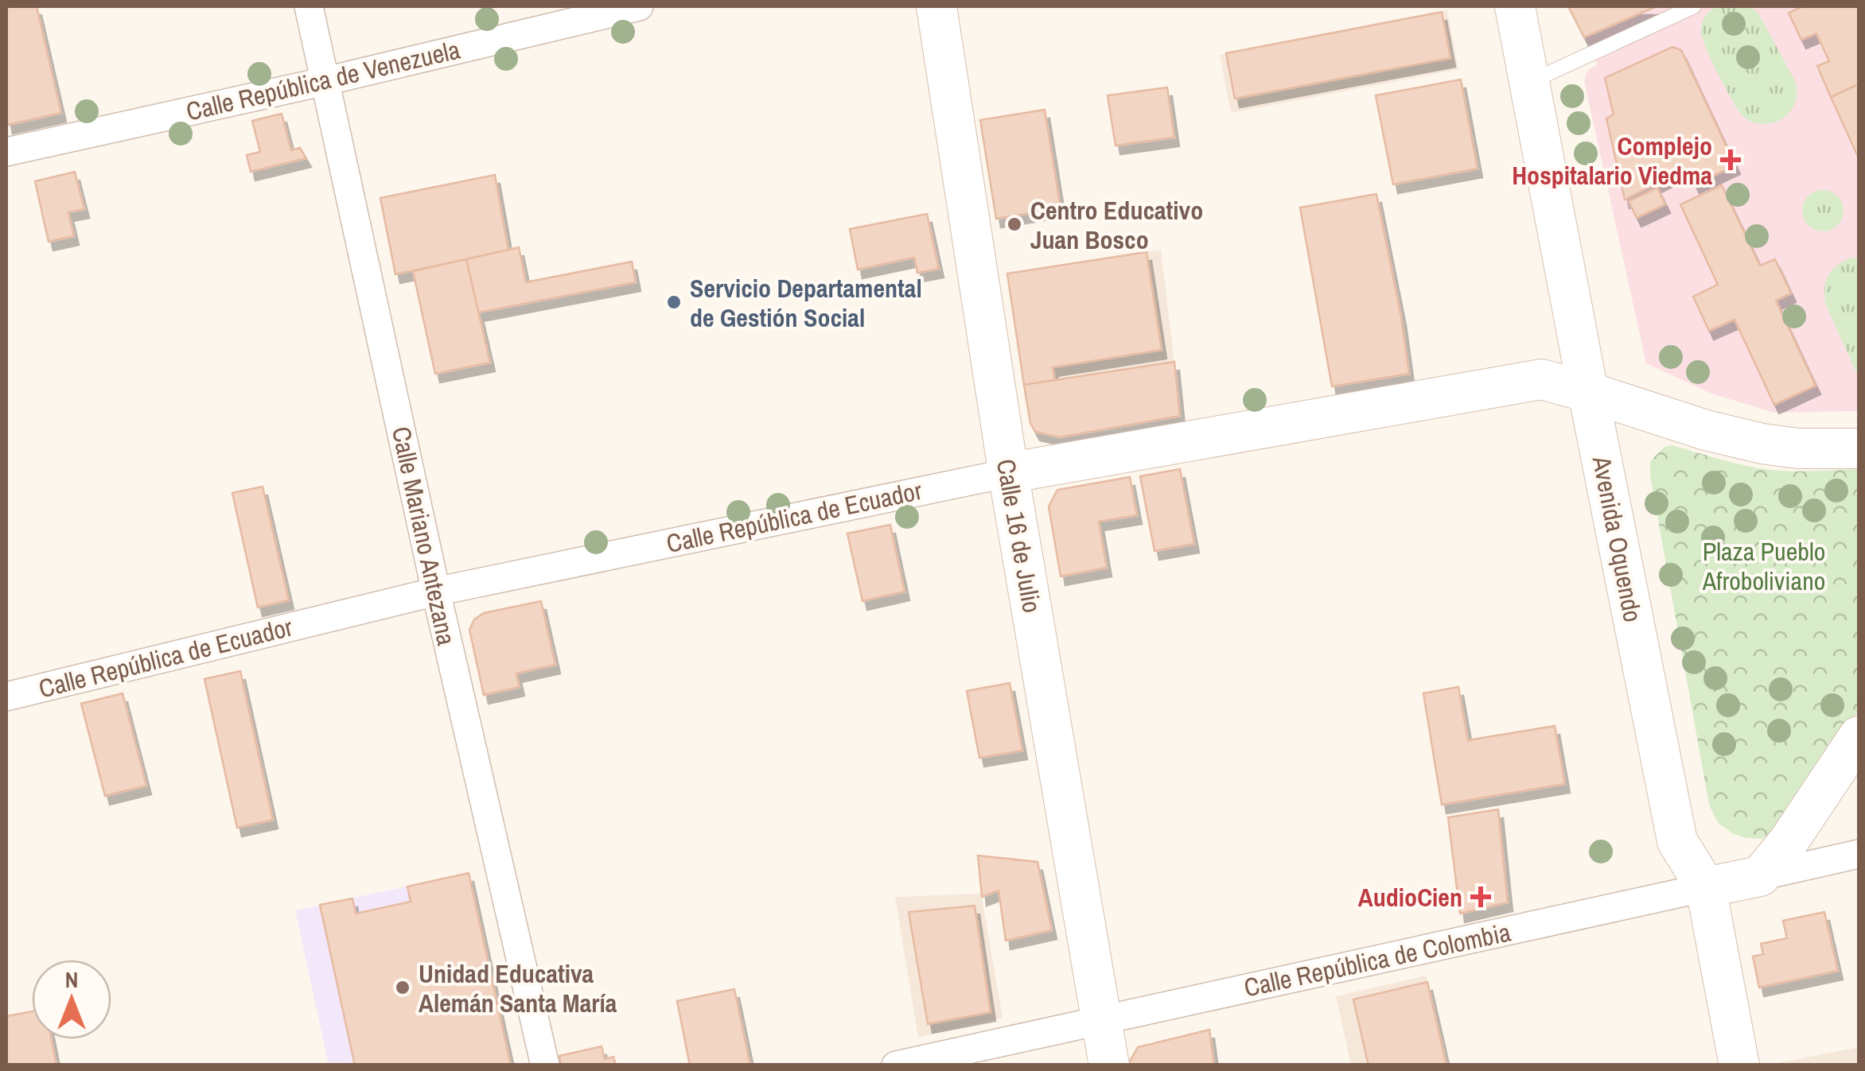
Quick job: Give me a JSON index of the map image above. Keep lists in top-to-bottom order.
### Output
{
  "streets": {
    "main road": [
      "Calle República de Ecuador",
      "Calle 16 de Julio",
      "Avenida Oquendo",
      "Calle República de Colombia"
    ],
    "street": ["Calle República de Venezuela", "Calle Mariano Antezana"]
  },
  "crossings": [
    ["Calle República de Venezuela", "Calle Mariano Antezana"],
    ["Calle República de Ecuador", "Calle Mariano Antezana"],
    ["Calle República de Ecuador", "Calle 16 de Julio"],
    ["Calle República de Ecuador", "Avenida Oquendo"],
    ["Calle 16 de Julio", "Calle República de Colombia"],
    ["Avenida Oquendo", "Calle República de Colombia"]
  ],
  "parks": ["Plaza Pueblo Afroboliviano"],
  "places": {
    "health": ["Complejo Hospitalario Viedma", "AudioCien"],
    "other": ["Centro Educativo Juan Bosco", "Servicio Departamental de Gestión Social", "Unidad Educativa Alemán Santa María"]
  },
  "north": "top"
}
